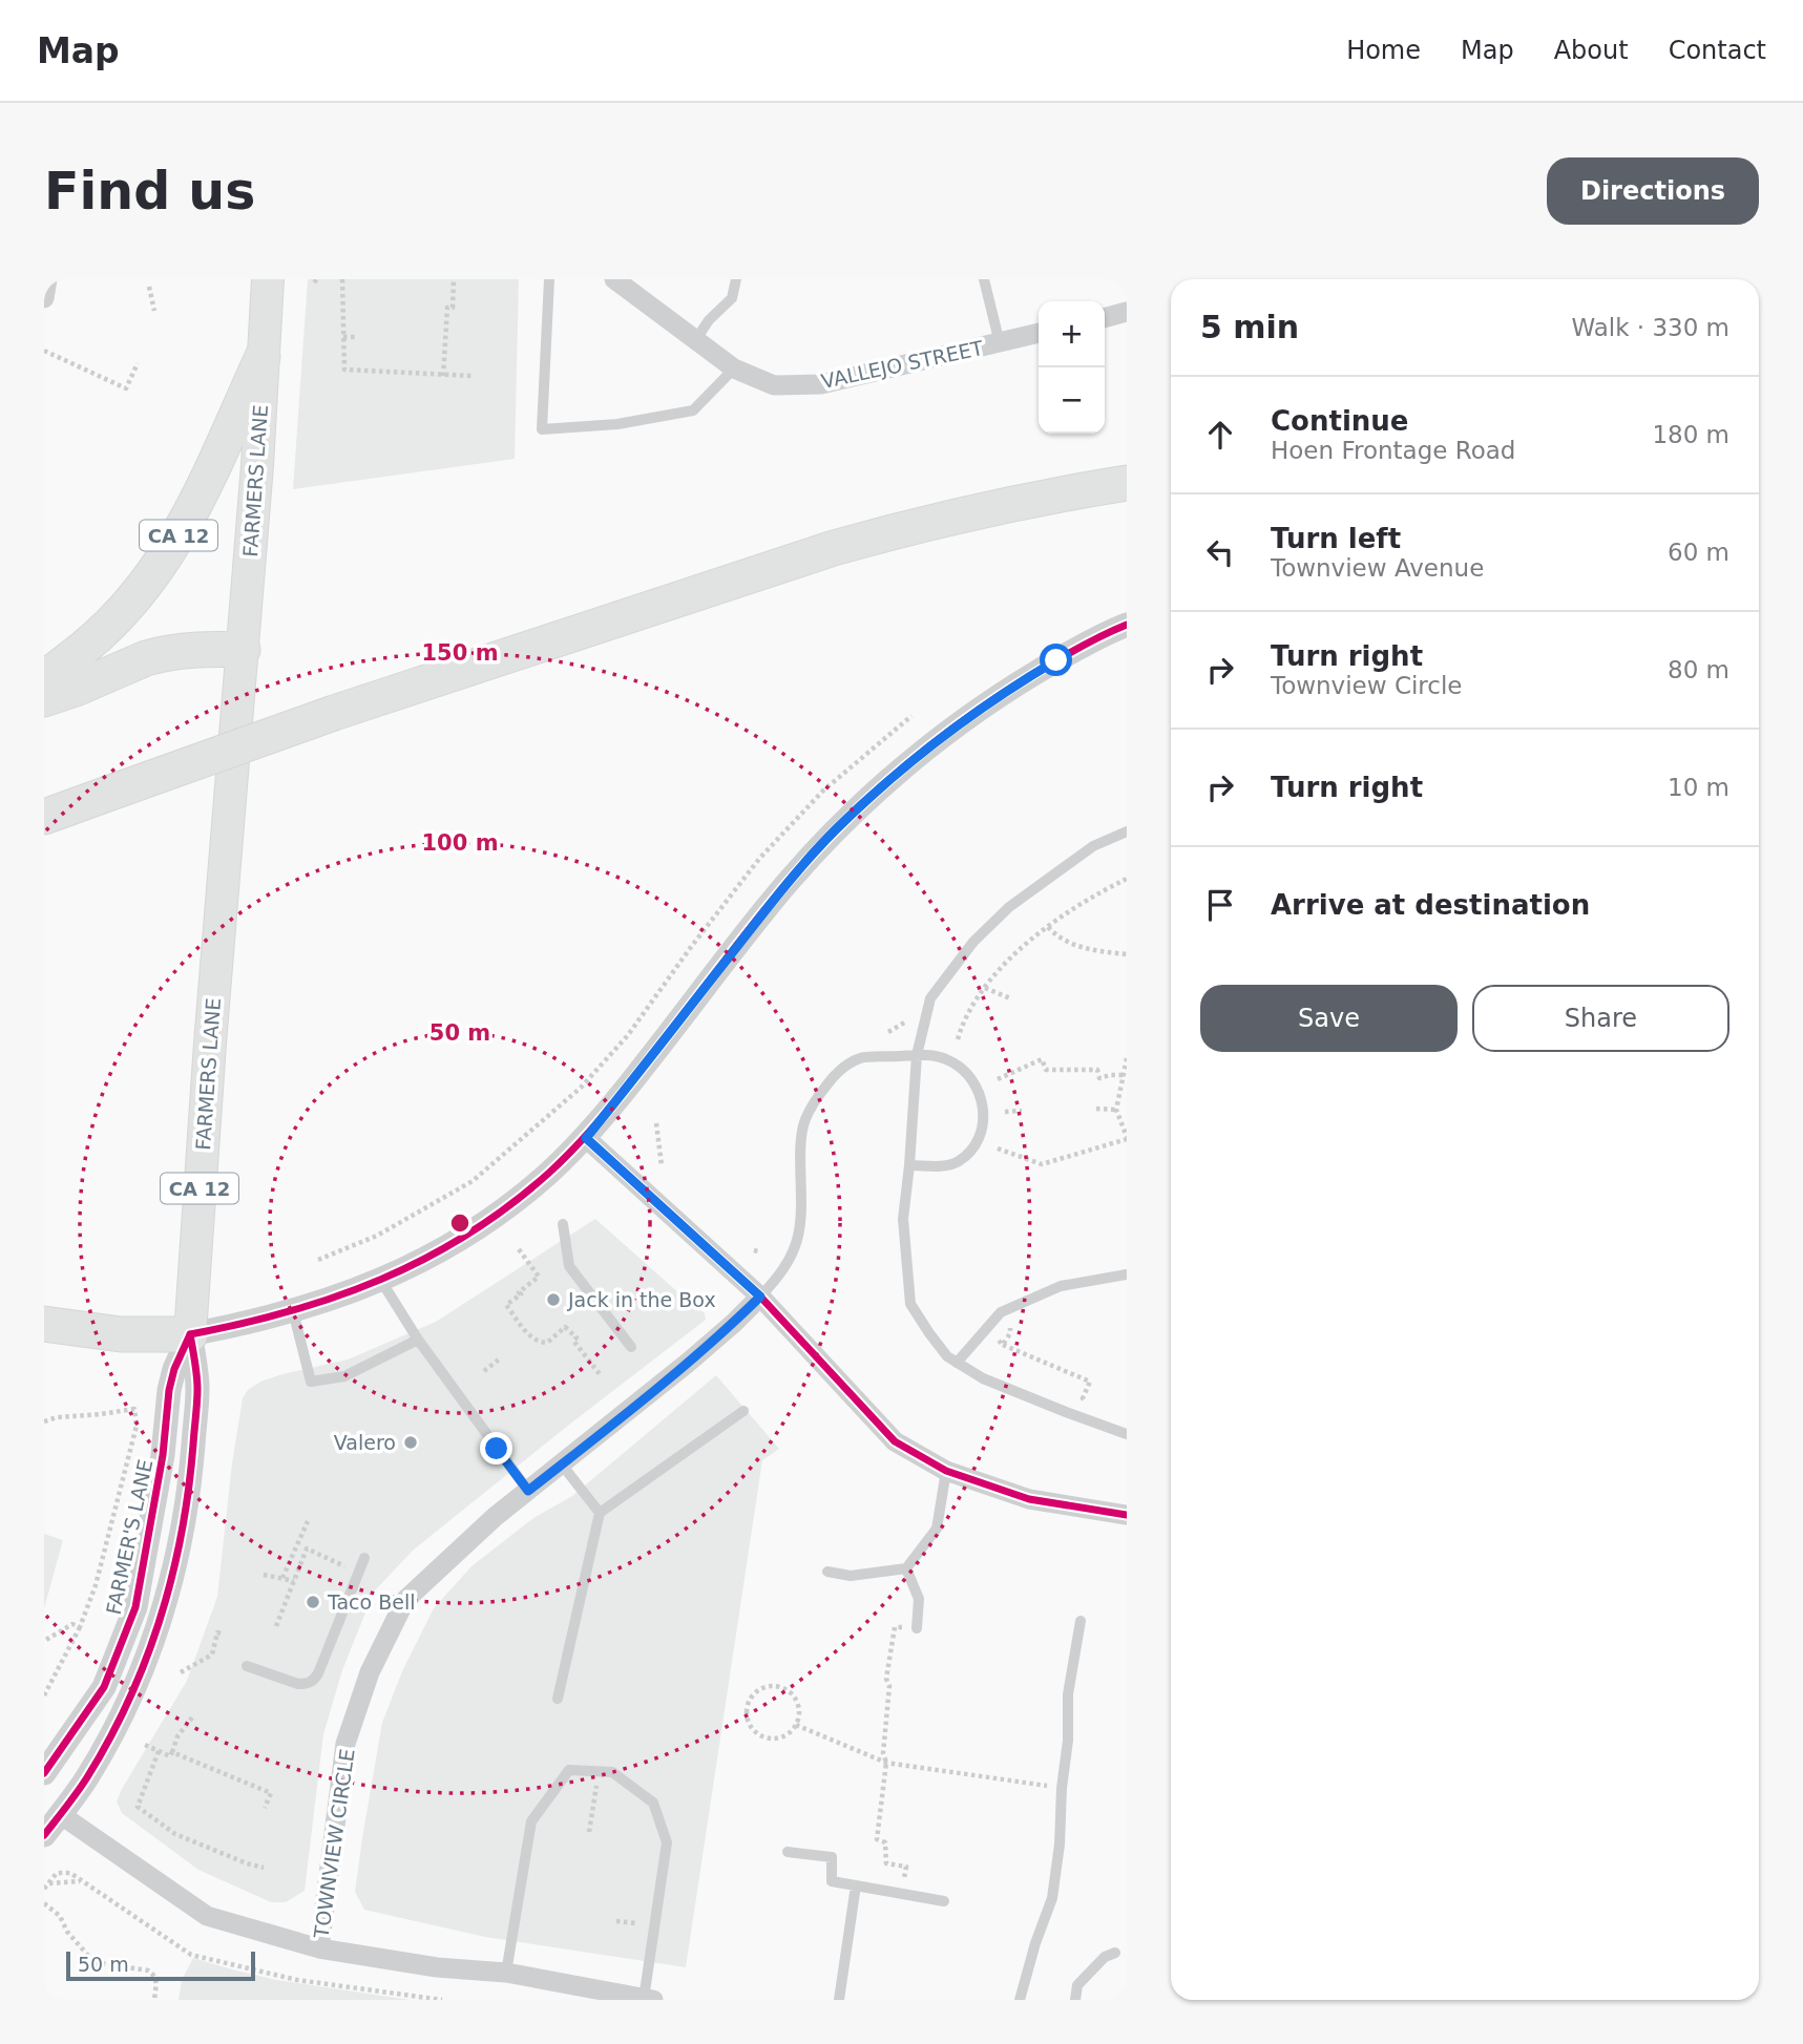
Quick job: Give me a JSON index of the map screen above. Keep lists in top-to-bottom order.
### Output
{
  "streets": {
    "highway": ["CA 12"],
    "main road": ["FARMERS LANE"],
    "street": ["VALLEJO STREET", "FARMER'S LANE", "TOWNVIEW CIRCLE"]
  },
  "crossings": [
    ["FARMERS LANE", "CA 12"],
    ["FARMERS LANE", "FARMER'S LANE"]
  ],
  "places": ["Jack in the Box", "Valero", "Taco Bell"],
  "scale_bar": "50 m",
  "page": {
    "header": "Map",
    "nav": [
      "Home",
      "Map",
      "About",
      "Contact"
    ],
    "buttons": [
      "Directions",
      ["Save", "Share"]
    ],
    "title": "Find us",
    "heading": ["5 min", "Walk · 330 m"],
    "map_buttons": ["+", "−"],
    "list": [
      ["Continue", "Hoen Frontage Road", "180 m"],
      ["Turn left", "Townview Avenue", "60 m"],
      ["Turn right", "Townview Circle", "80 m"],
      ["Turn right", "10 m"],
      "Arrive at destination"
    ],
    "scale": "50 m"
  },
  "rings": ["150 m", "100 m", "50 m"]
}
